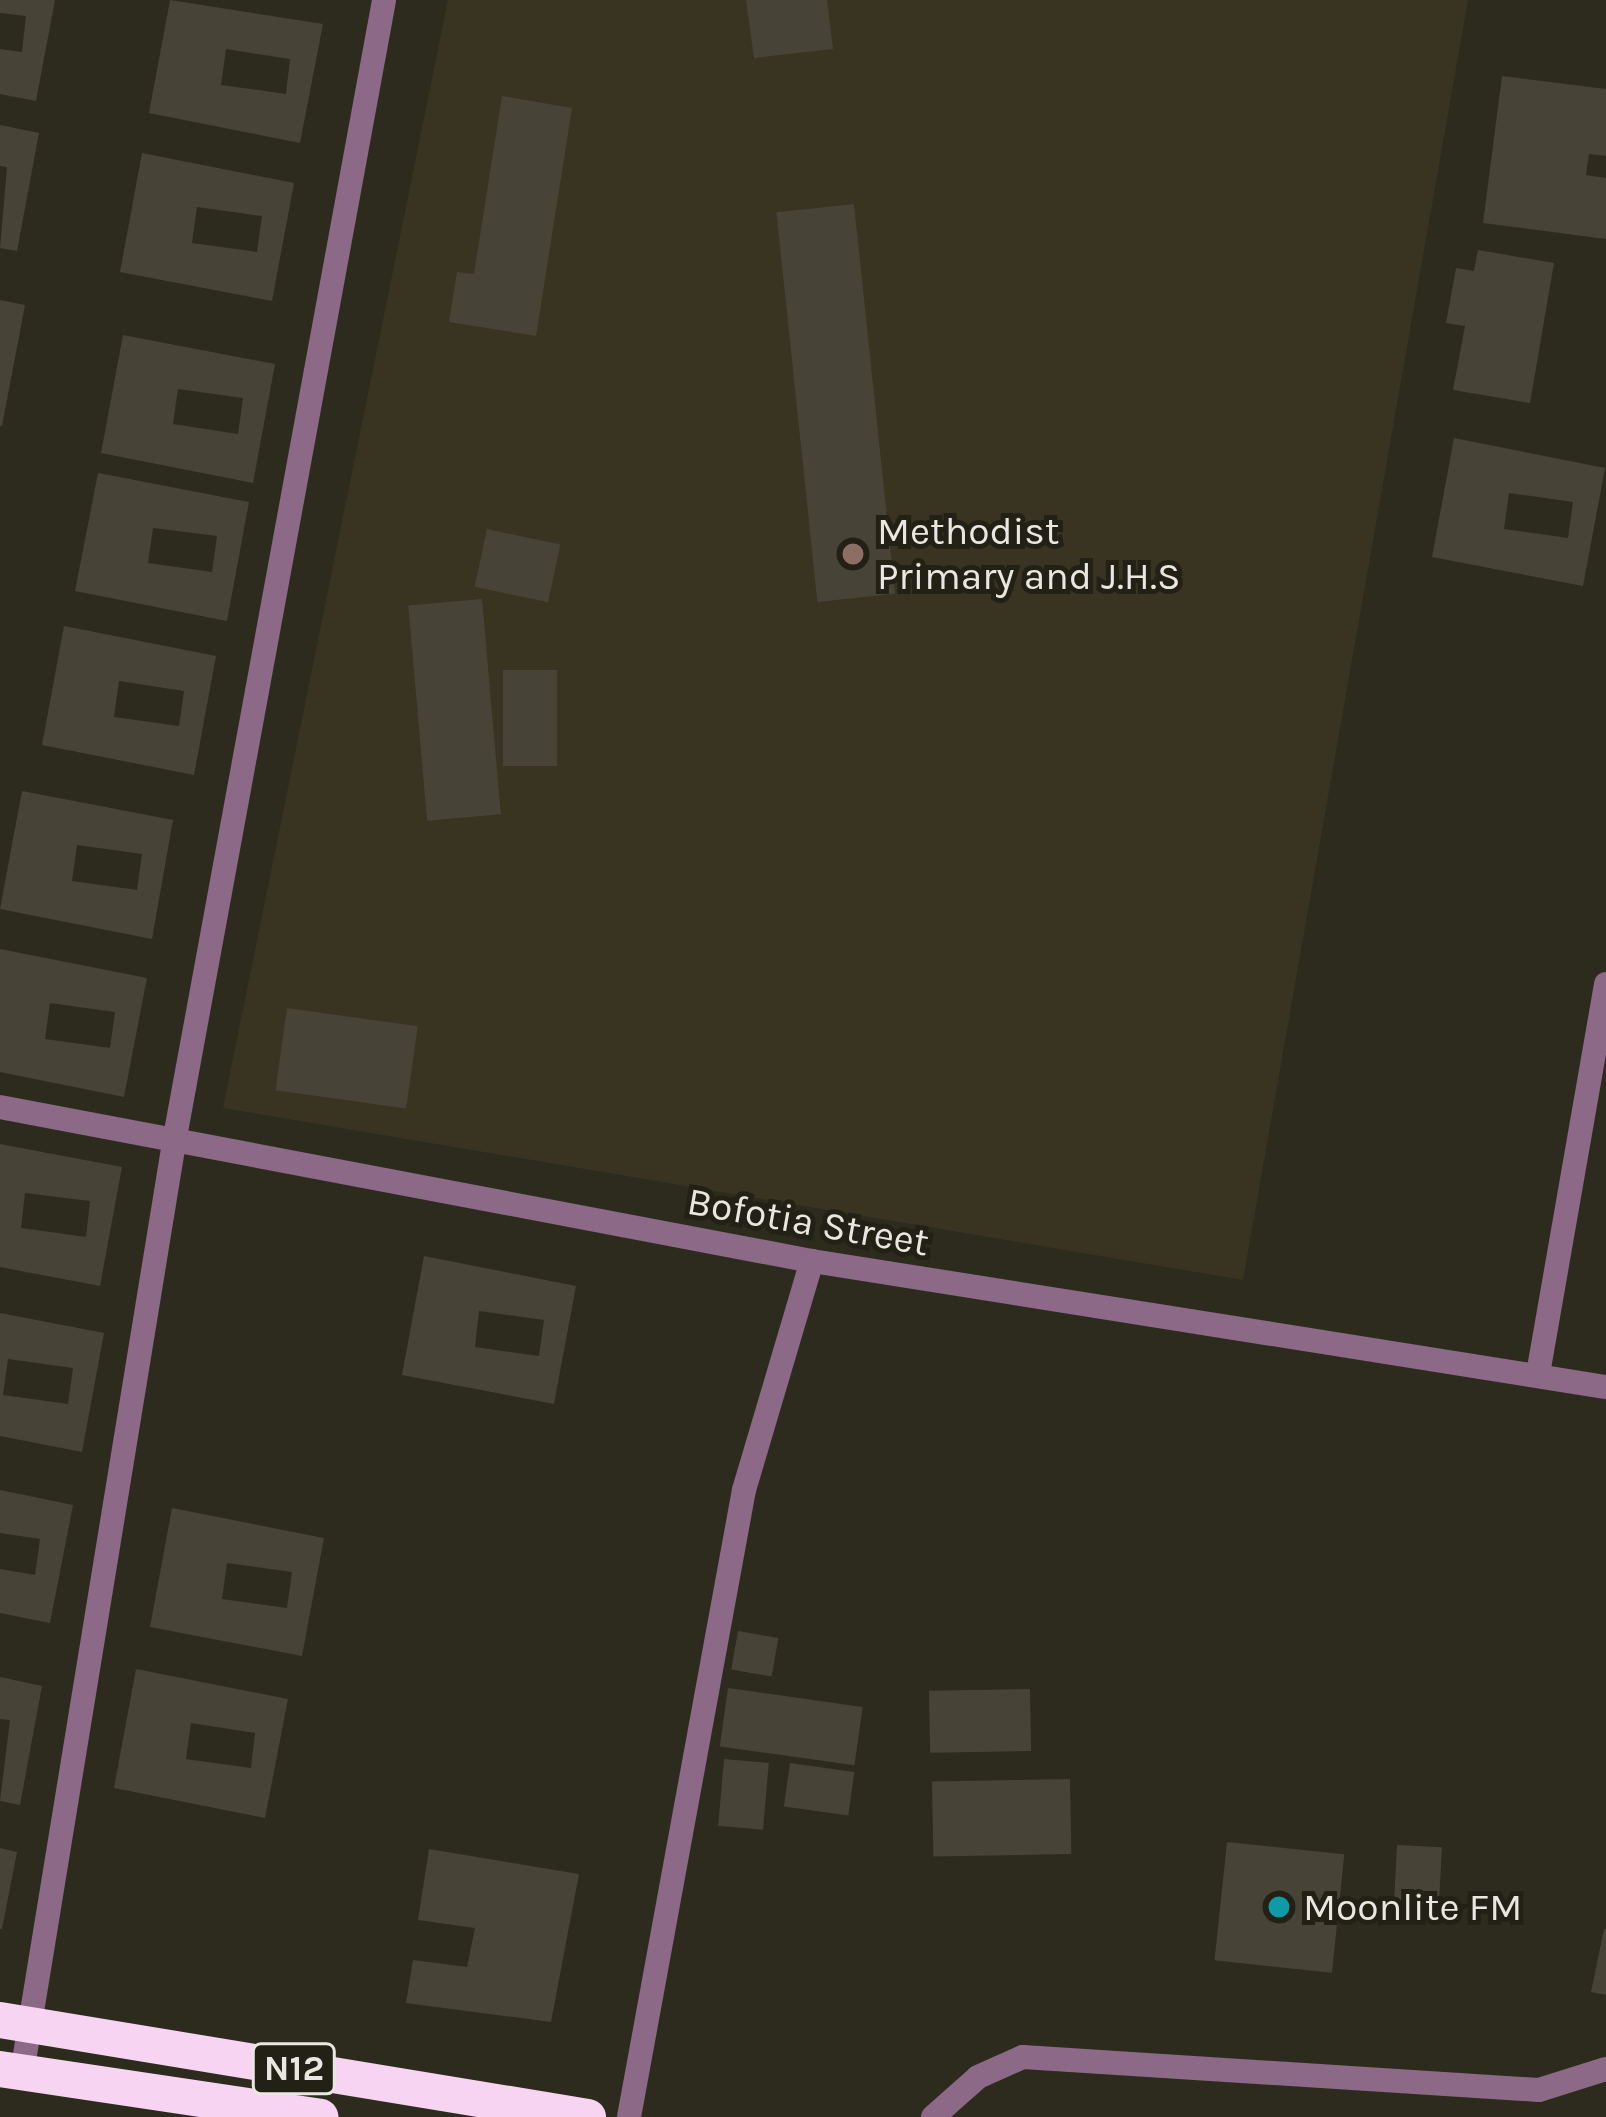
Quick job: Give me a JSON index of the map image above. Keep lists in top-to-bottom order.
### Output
{
  "streets": {
    "highway": ["N12"],
    "street": ["Bofotia Street"]
  },
  "places": ["Methodist Primary and J.H.S", "Moonlite FM"]
}
